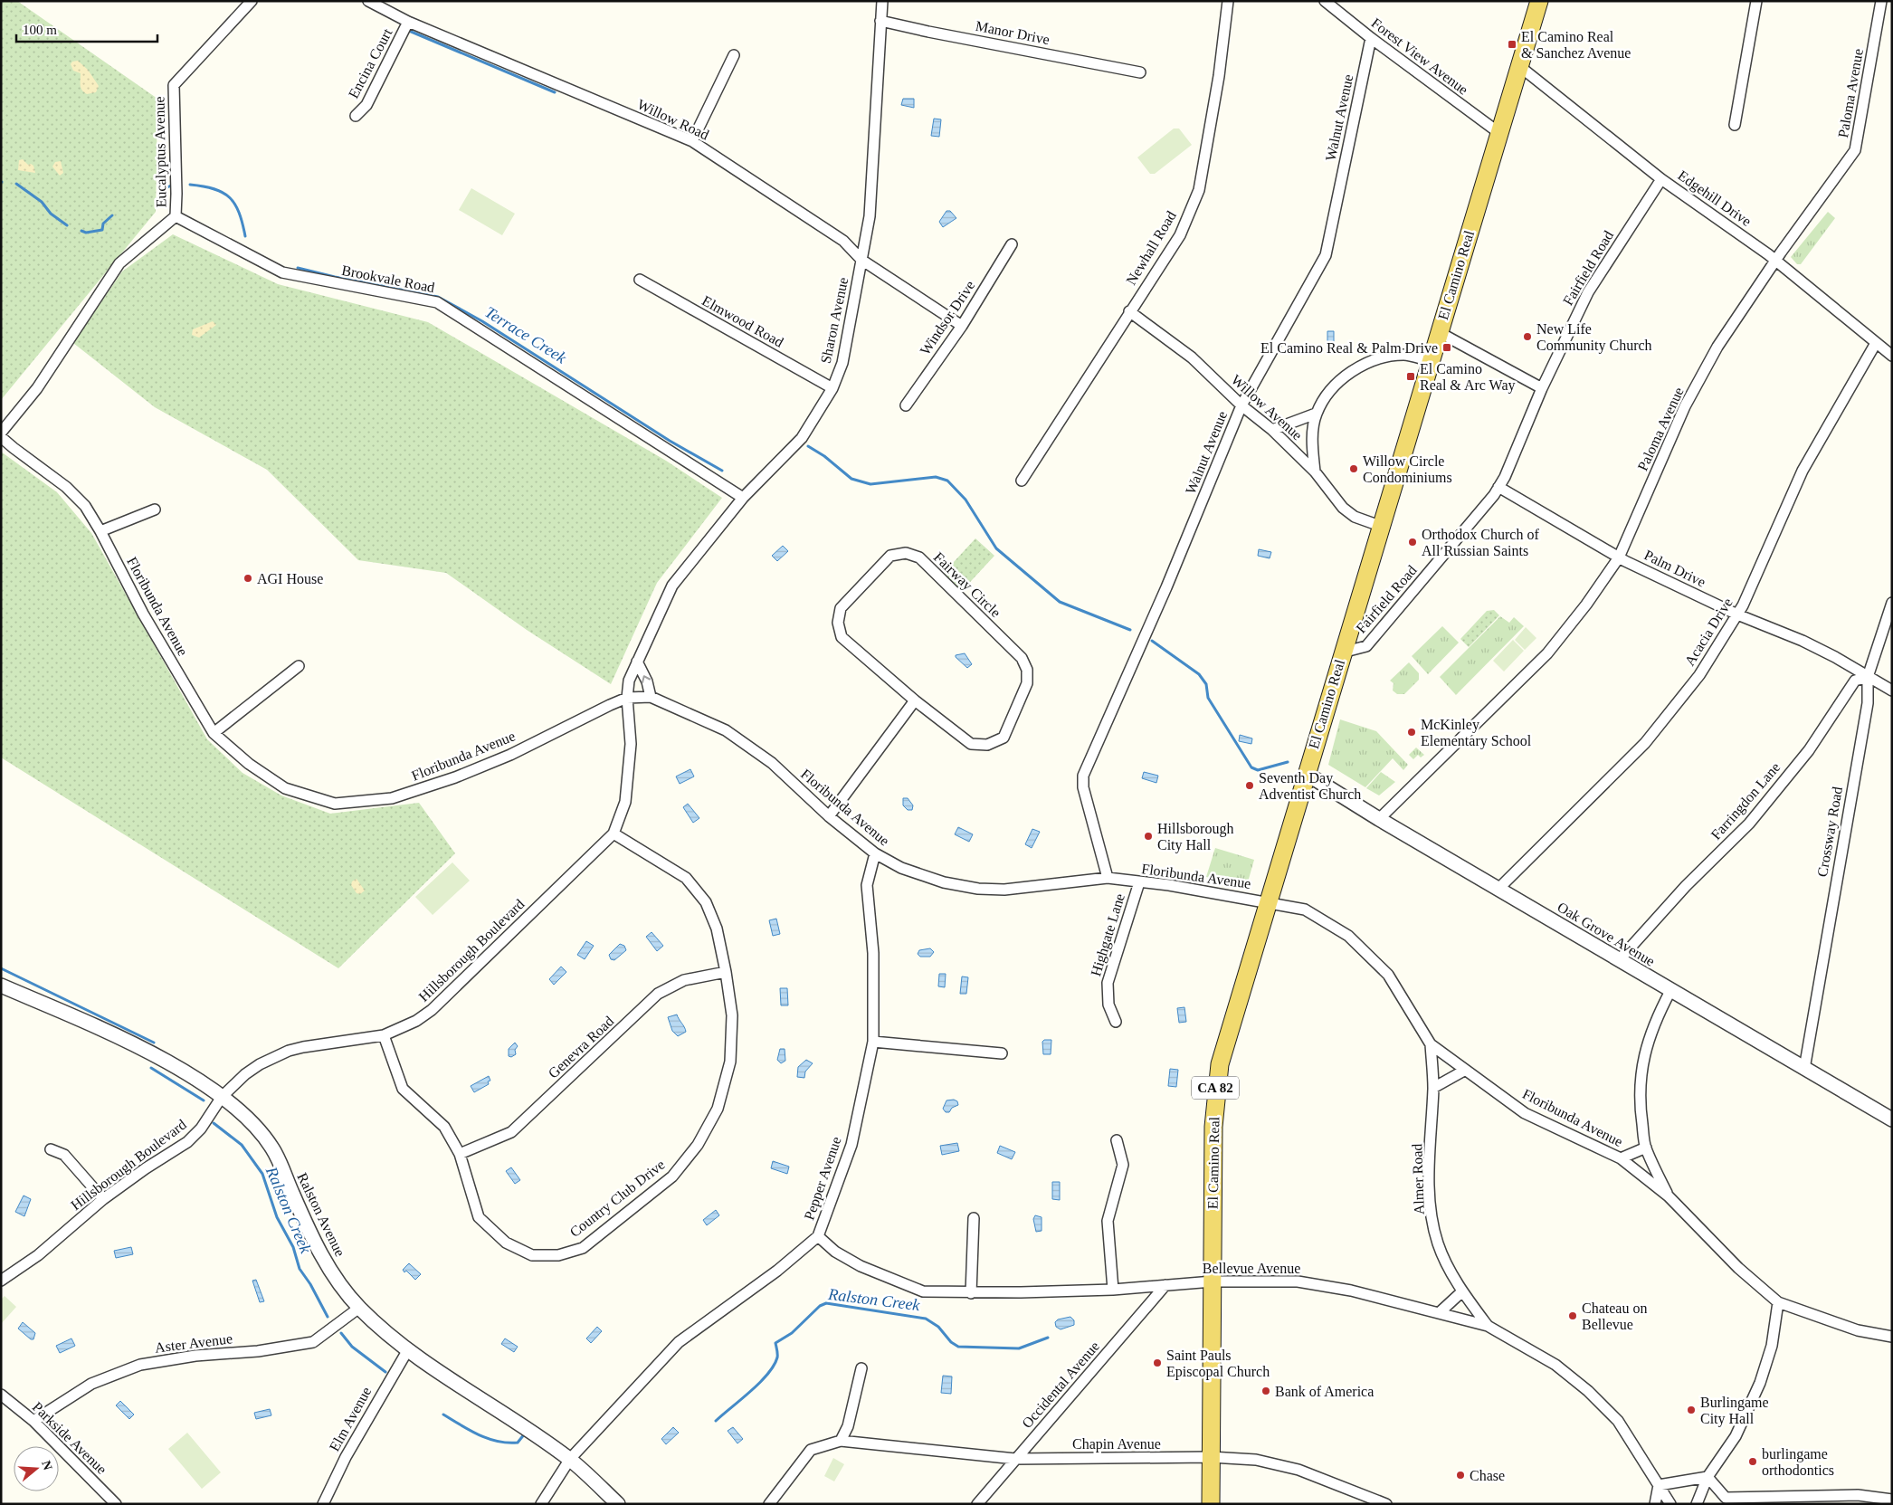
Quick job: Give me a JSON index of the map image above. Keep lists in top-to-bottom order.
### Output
{
  "streets": {
    "main road": ["El Camino Real", "CA 82"],
    "street": [
      "Manor Drive",
      "Forest View Avenue",
      "Encina Court",
      "Paloma Avenue",
      "Walnut Avenue",
      "Willow Road",
      "Eucalyptus Avenue",
      "Edgehill Drive",
      "Newhall Road",
      "Fairfield Road",
      "Brookvale Road",
      "Windsor Drive",
      "Sharon Avenue",
      "Elmwood Road",
      "Willow Avenue",
      "Palm Drive",
      "Fairway Circle",
      "Floribunda Avenue",
      "Acacia Drive",
      "Farringdon Lane",
      "Crossway Road",
      "Oak Grove Avenue",
      "Highgate Lane",
      "Hillsborough Boulevard",
      "Genevra Road",
      "Pepper Avenue",
      "Almer Road",
      "Country Club Drive",
      "Ralston Avenue",
      "Bellevue Avenue",
      "Aster Avenue",
      "Occidental Avenue",
      "Elm Avenue",
      "Parkside Avenue",
      "Chapin Avenue"
    ]
  },
  "crossings": [
    ["Manor Drive", "Sharon Avenue"],
    ["Forest View Avenue", "Walnut Avenue"],
    ["Forest View Avenue", "El Camino Real"],
    ["Encina Court", "Willow Road"],
    ["Paloma Avenue", "Edgehill Drive"],
    ["Paloma Avenue", "Palm Drive"],
    ["Paloma Avenue", "Oak Grove Avenue"],
    ["Walnut Avenue", "Willow Avenue"],
    ["Walnut Avenue", "Floribunda Avenue"],
    ["Willow Road", "Windsor Drive"],
    ["Willow Road", "Sharon Avenue"],
    ["Eucalyptus Avenue", "Brookvale Road"],
    ["Edgehill Drive", "Fairfield Road"],
    ["Edgehill Drive", "El Camino Real"],
    ["Edgehill Drive", "Acacia Drive"],
    ["Newhall Road", "Willow Avenue"],
    ["Fairfield Road", "El Camino Real"],
    ["Fairfield Road", "Palm Drive"],
    ["El Camino Real", "Willow Avenue"],
    ["El Camino Real", "Floribunda Avenue"],
    ["El Camino Real", "Oak Grove Avenue"],
    ["El Camino Real", "Bellevue Avenue"],
    ["El Camino Real", "Chapin Avenue"],
    ["Brookvale Road", "Sharon Avenue"],
    ["Sharon Avenue", "Elmwood Road"],
    ["Sharon Avenue", "Floribunda Avenue"],
    ["Sharon Avenue", "Hillsborough Boulevard"],
    ["Palm Drive", "Acacia Drive"],
    ["Palm Drive", "Farringdon Lane"],
    ["Palm Drive", "Crossway Road"],
    ["Floribunda Avenue", "Highgate Lane"],
    ["Floribunda Avenue", "Hillsborough Boulevard"],
    ["Floribunda Avenue", "Pepper Avenue"],
    ["Floribunda Avenue", "Almer Road"],
    ["Acacia Drive", "Oak Grove Avenue"],
    ["Farringdon Lane", "Crossway Road"],
    ["Farringdon Lane", "Oak Grove Avenue"],
    ["Crossway Road", "Oak Grove Avenue"],
    ["Hillsborough Boulevard", "Country Club Drive"],
    ["Hillsborough Boulevard", "Ralston Avenue"],
    ["Genevra Road", "Country Club Drive"],
    ["Pepper Avenue", "Ralston Avenue"],
    ["Pepper Avenue", "Bellevue Avenue"],
    ["Almer Road", "Bellevue Avenue"],
    ["Ralston Avenue", "Aster Avenue"],
    ["Ralston Avenue", "Elm Avenue"],
    ["Bellevue Avenue", "Occidental Avenue"],
    ["Aster Avenue", "Parkside Avenue"],
    ["Occidental Avenue", "Chapin Avenue"]
  ],
  "water": ["Terrace Creek", "Ralston Creek"],
  "places": {
    "transit": ["El Camino Real & Sanchez Avenue", "El Camino Real & Palm Drive", "El Camino Real & Arc Way"],
    "other": [
      "New Life Community Church",
      "Willow Circle Condominiums",
      "Orthodox Church of All Russian Saints",
      "AGI House",
      "McKinley Elementary School",
      "Seventh Day Adventist Church",
      "Hillsborough City Hall",
      "Chateau on Bellevue",
      "Saint Pauls Episcopal Church",
      "Bank of America",
      "Burlingame City Hall",
      "burlingame orthodontics",
      "Chase"
    ]
  },
  "scale_bar": "100 m",
  "north": "right"
}
